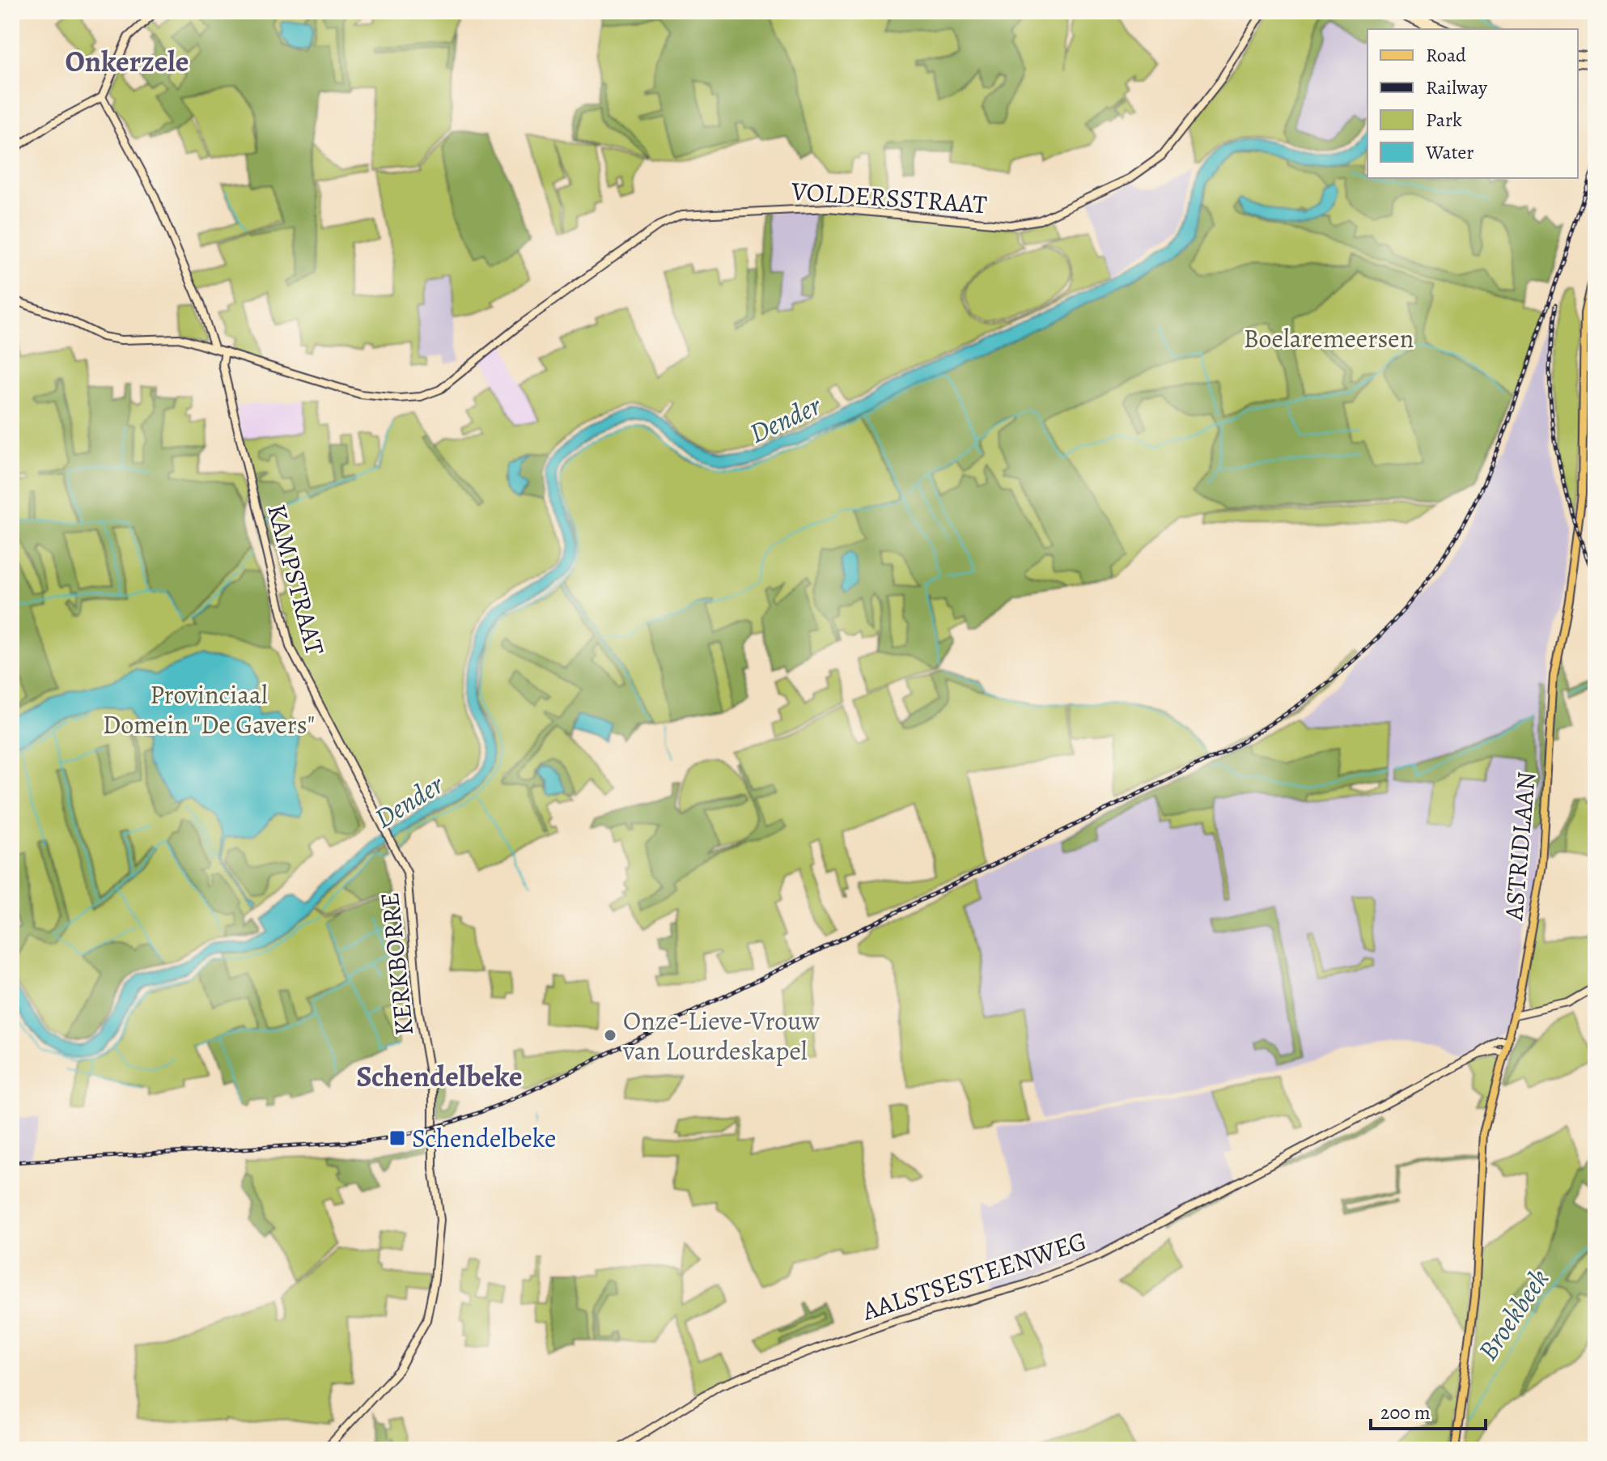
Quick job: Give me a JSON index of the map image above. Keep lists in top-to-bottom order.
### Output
{
  "streets": {
    "main road": ["ASTRIDLAAN"],
    "street": [
      "VOLDERSSTRAAT",
      "KAMPSTRAAT",
      "KERKBORRE",
      "AALSTSESTEENWEG"
    ]
  },
  "crossings": [
    ["VOLDERSSTRAAT", "KAMPSTRAAT"],
    ["KAMPSTRAAT", "KERKBORRE"],
    ["ASTRIDLAAN", "AALSTSESTEENWEG"]
  ],
  "districts": ["Onkerzele", "Schendelbeke"],
  "water": ["Dender", "Broekbeek"],
  "parks": ["Boelaremeersen", "Provinciaal Domein \"De Gavers\""],
  "places": {
    "other": ["Onze-Lieve-Vrouw van Lourdeskapel"],
    "transit": ["Schendelbeke"]
  },
  "legend": [
    "Road",
    "Railway",
    "Park",
    "Water"
  ],
  "scale_bar": "200 m"
}
